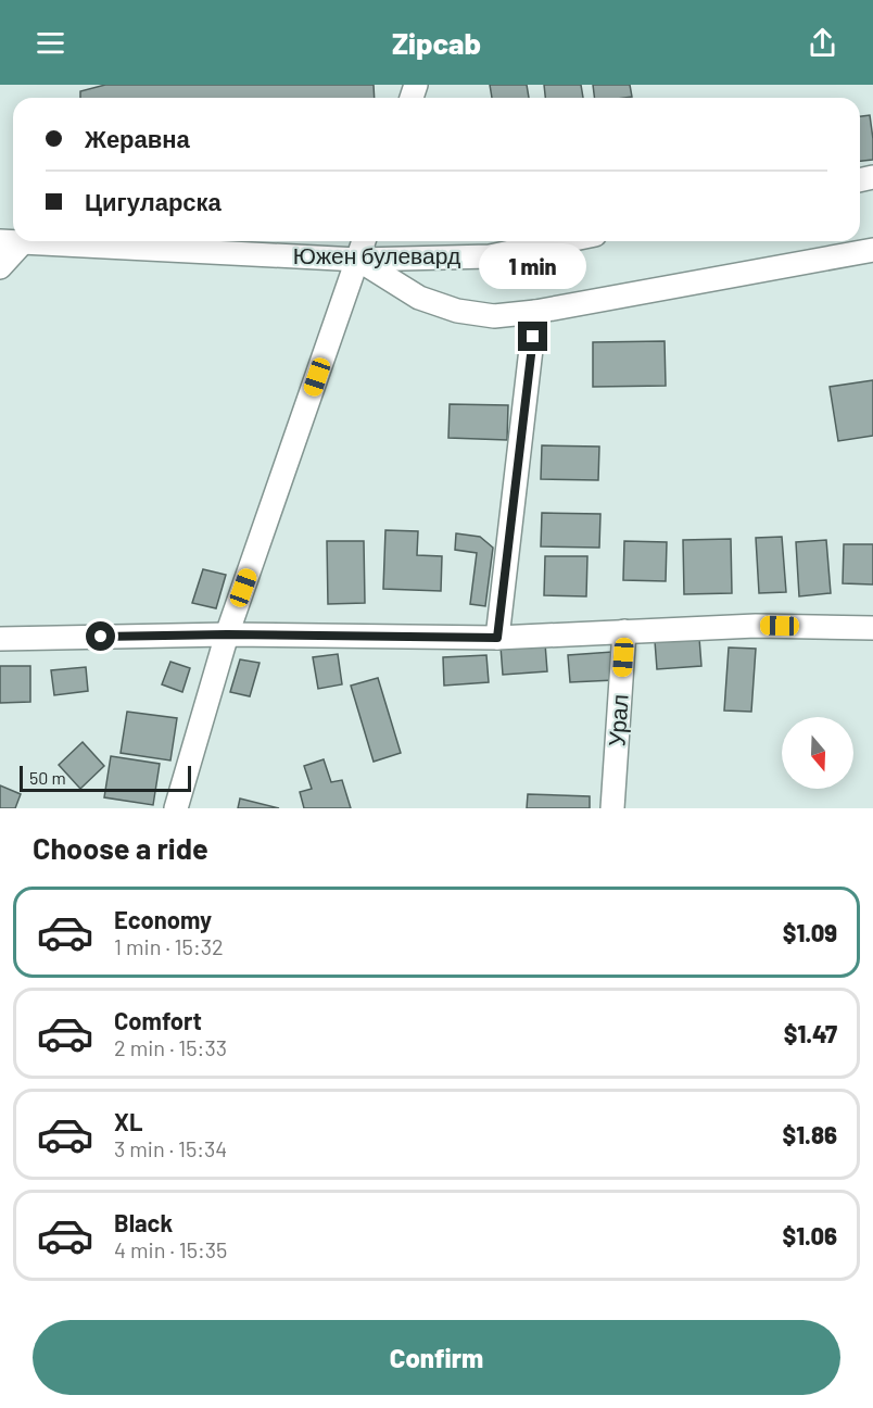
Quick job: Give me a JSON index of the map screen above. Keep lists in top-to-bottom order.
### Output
{
  "streets": {
    "street": ["Южен булевард", "Урал"]
  },
  "scale_bar": "50 m",
  "north": "bottom",
  "page": {
    "header": "Zipcab",
    "banner": ["Жеравна", "Цигуларска"],
    "bubble": "1 min",
    "scale": "50 m",
    "heading": "Choose a ride",
    "list": [
      {
        "name": "Economy",
        "note": "1 min · 15:32",
        "value": "$1.09"
      },
      {
        "name": "Comfort",
        "note": "2 min · 15:33",
        "value": "$1.47"
      },
      {
        "name": "XL",
        "note": "3 min · 15:34",
        "value": "$1.86"
      },
      {
        "name": "Black",
        "note": "4 min · 15:35",
        "value": "$1.06"
      }
    ],
    "buttons": "Confirm"
  }
}
